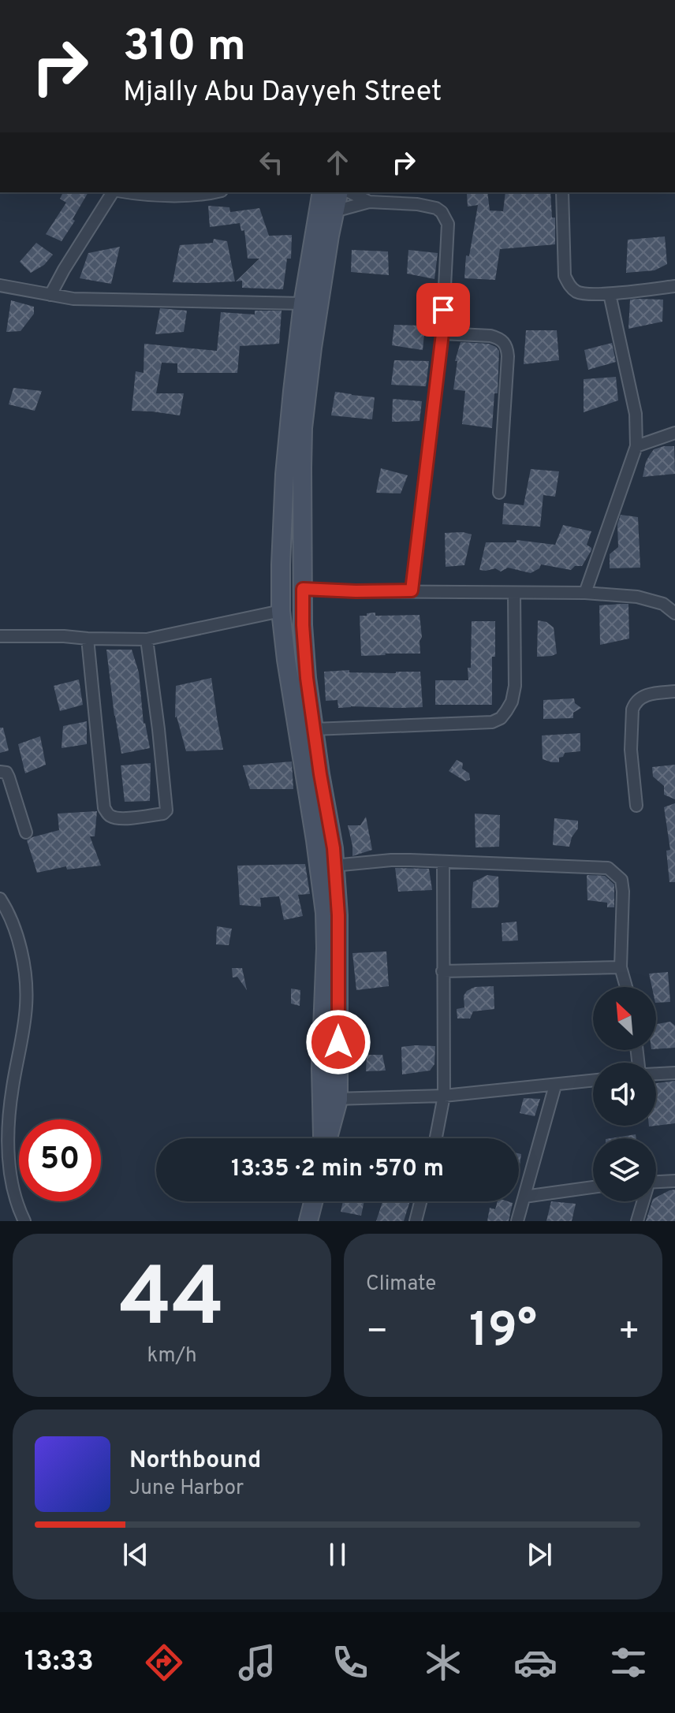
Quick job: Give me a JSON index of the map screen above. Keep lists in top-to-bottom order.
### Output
{
  "north": "top left",
  "page": {
    "turn": ["310 m", "Mjally Abu Dayyeh Street"],
    "limit": "50",
    "trip": "13:35 · 2 min · 570 m",
    "tile": [
      ["44", "km/h"],
      "Climate"
    ],
    "heat": ["−", "19°", "+"],
    "song": ["Northbound", "June Harbor"],
    "tabs": "13:33"
  }
}
